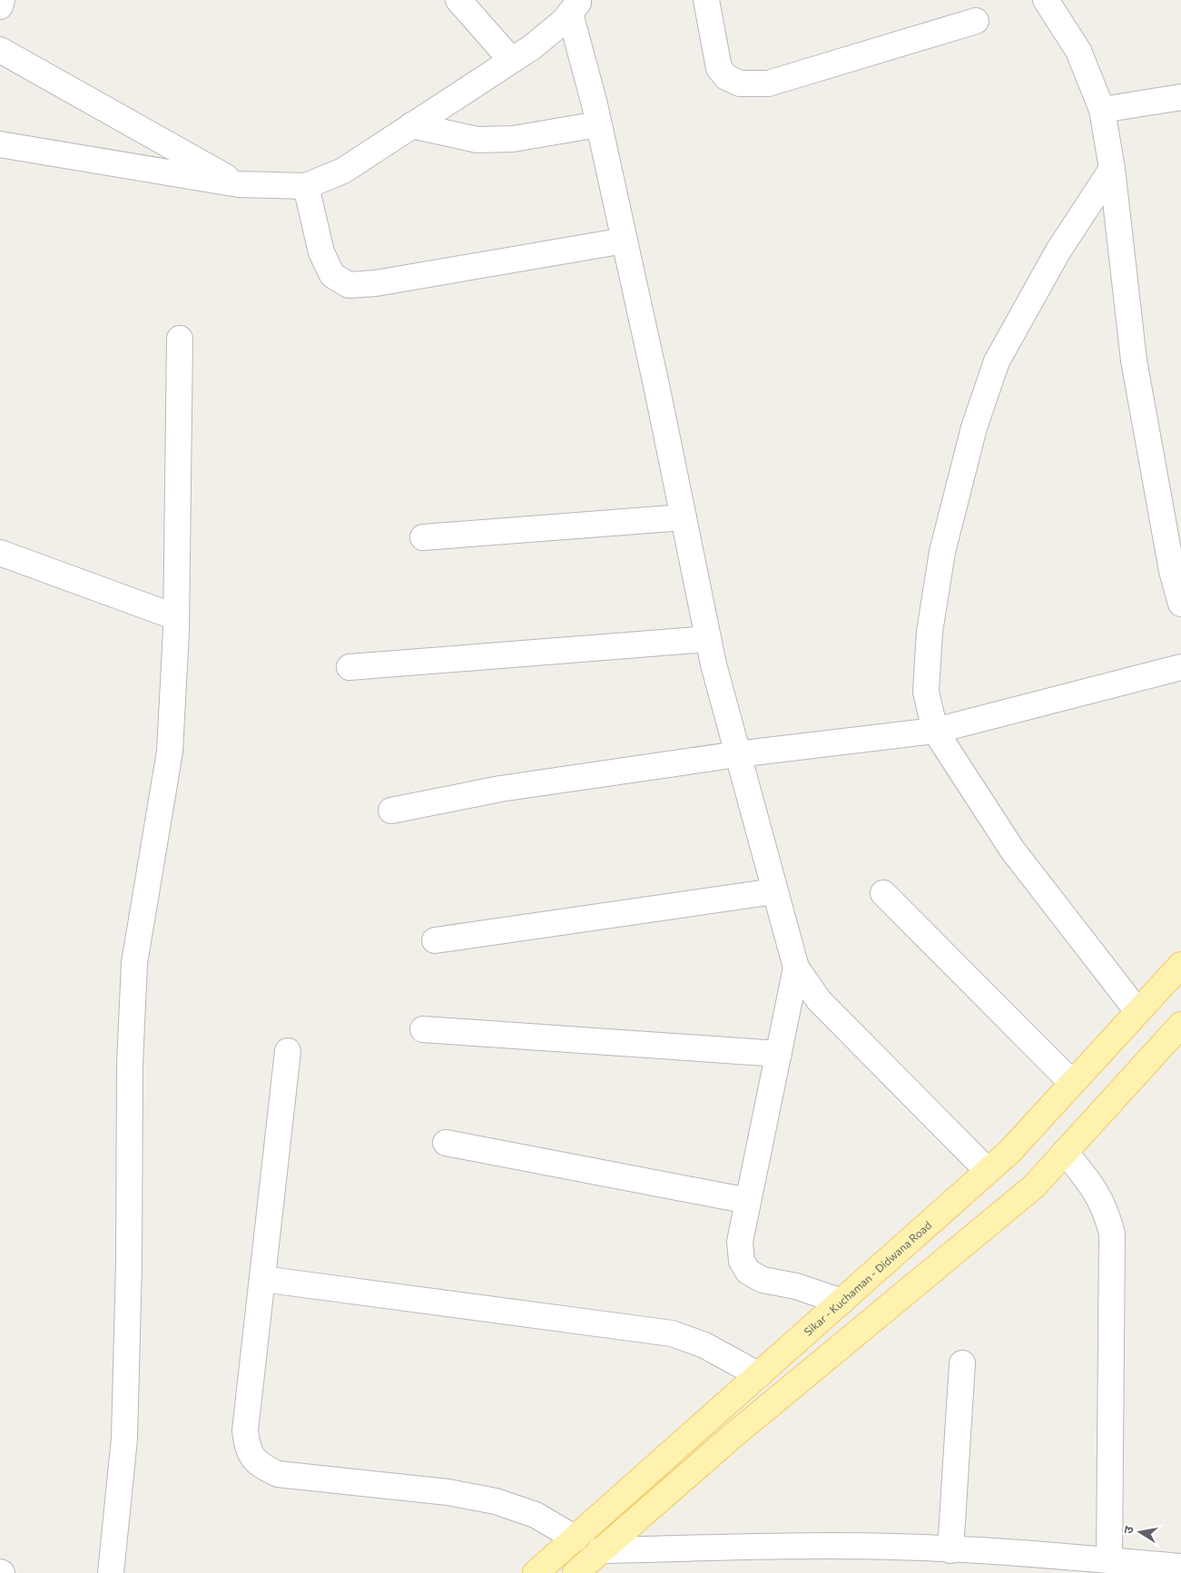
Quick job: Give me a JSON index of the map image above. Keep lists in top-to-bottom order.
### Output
{
  "streets": {
    "main road": ["Sikar - Kuchaman - Didwana Road"]
  },
  "north": "left"
}
